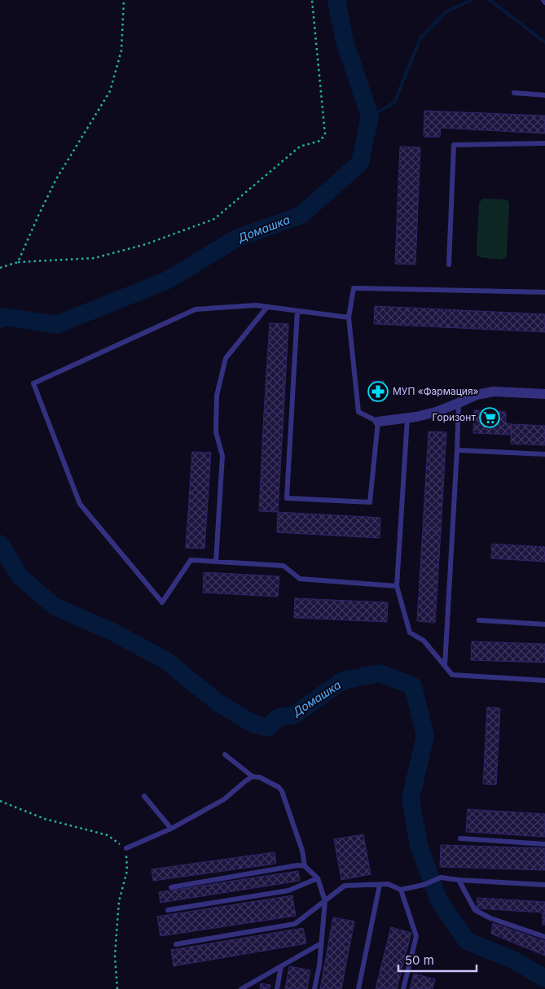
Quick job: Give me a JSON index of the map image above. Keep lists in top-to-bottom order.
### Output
{
  "water": ["Домашка"],
  "places": {
    "pharmacy": ["МУП «Фармация»"],
    "supermarket": ["Горизонт"]
  },
  "scale_bar": "50 m"
}
